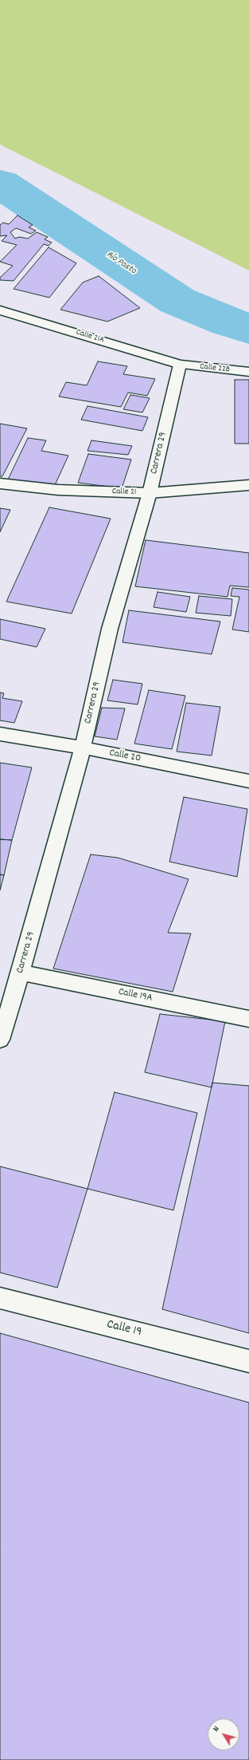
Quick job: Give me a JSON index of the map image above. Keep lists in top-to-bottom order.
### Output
{
  "streets": {
    "street": [
      "Calle 21A",
      "Calle 22B",
      "Carrera 29",
      "Calle 21",
      "Calle 20",
      "Calle 19A",
      "Calle 19"
    ]
  },
  "crossings": [
    ["Calle 21A", "Calle 22B"],
    ["Calle 21A", "Carrera 29"],
    ["Calle 22B", "Carrera 29"],
    ["Carrera 29", "Calle 21"],
    ["Carrera 29", "Calle 20"],
    ["Carrera 29", "Calle 19A"]
  ],
  "water": ["Río Pasto"],
  "north": "top left"
}
